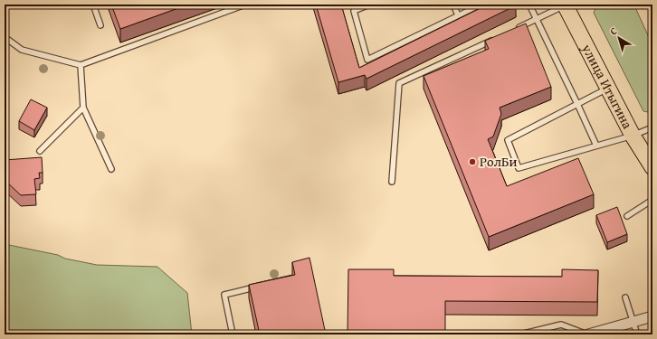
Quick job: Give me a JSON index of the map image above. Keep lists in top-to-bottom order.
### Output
{
  "streets": {
    "main road": ["улица Итыгина"]
  },
  "places": ["РолБи"],
  "north": "top left"
}
